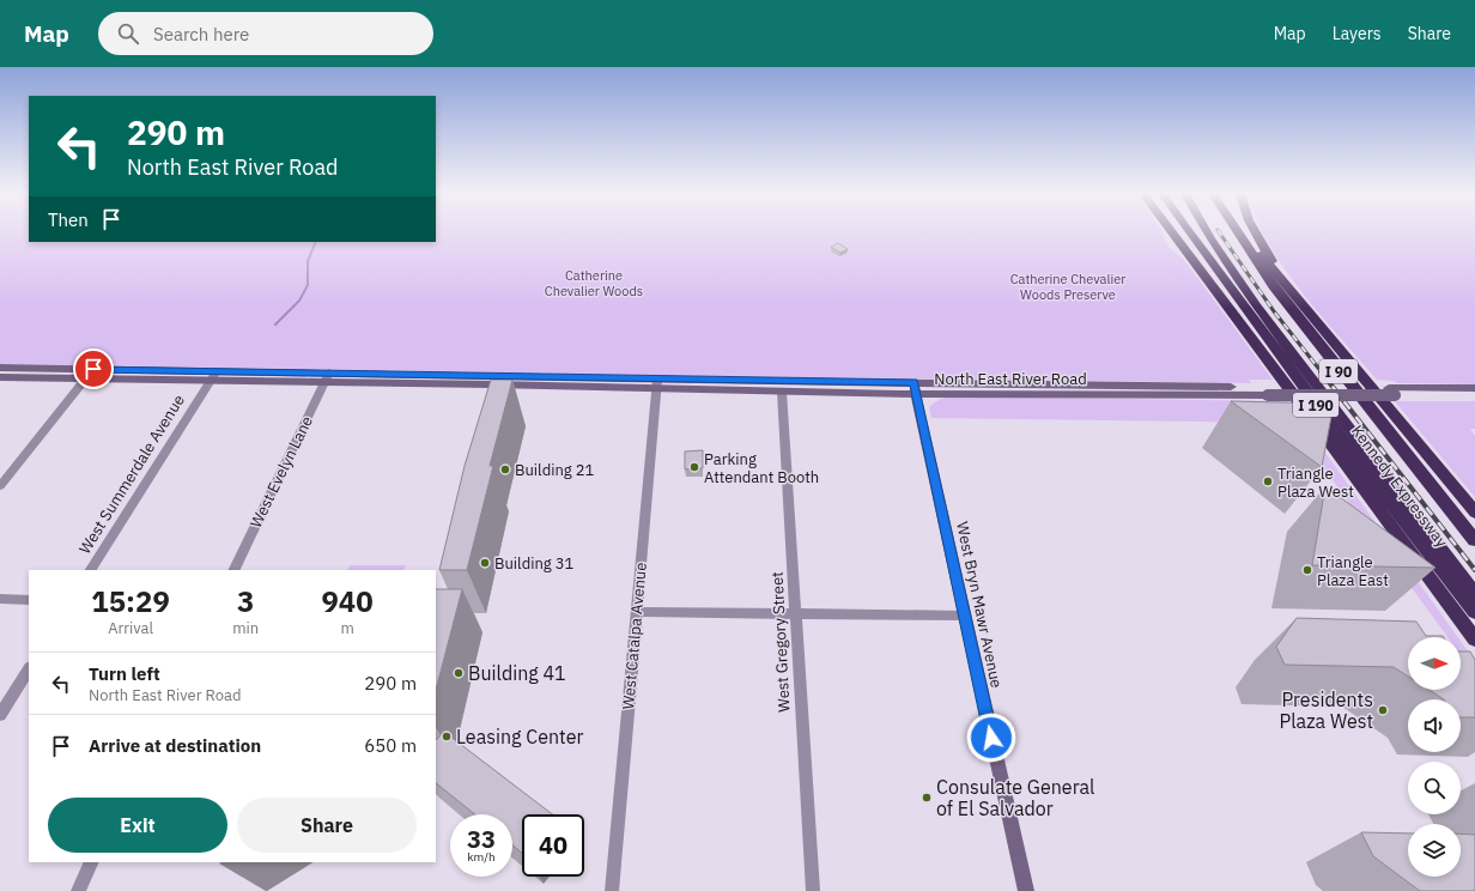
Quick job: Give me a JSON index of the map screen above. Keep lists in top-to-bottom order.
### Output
{
  "streets": {
    "highway": ["I 90", "I 190", "Kennedy Expressway"],
    "main road": ["North East River Road", "West Bryn Mawr Avenue"],
    "street": [
      "West Evelyn Lane",
      "West Summerdale Avenue",
      "West Catalpa Avenue",
      "West Gregory Street"
    ]
  },
  "crossings": [
    ["North East River Road", "West Evelyn Lane"],
    ["North East River Road", "West Summerdale Avenue"],
    ["North East River Road", "West Bryn Mawr Avenue"],
    ["North East River Road", "West Catalpa Avenue"],
    ["North East River Road", "West Gregory Street"]
  ],
  "parks": ["Catherine Chevalier Woods", "Catherine Chevalier Woods Preserve"],
  "places": [
    "Parking Attendant Booth",
    "Building 21",
    "Triangle Plaza West",
    "Building 31",
    "Triangle Plaza East",
    "Building 41",
    "Presidents Plaza West",
    "Leasing Center",
    "Consulate General of El Salvador"
  ],
  "north": "right",
  "page": {
    "header": "Map",
    "search": "Search here",
    "nav": ["Map", "Layers", "Share"],
    "turn": ["290 m", "North East River Road"],
    "then": "Then",
    "eta": [
      "15:29",
      "Arrival",
      "3",
      "min",
      "940",
      "m"
    ],
    "list": [
      {
        "name": "Turn left",
        "note": "North East River Road",
        "value": "290 m"
      },
      {
        "name": "Arrive at destination",
        "value": "650 m"
      }
    ],
    "buttons": ["Exit", "Share"],
    "speed": "33 km/h",
    "limit": "40"
  }
}
